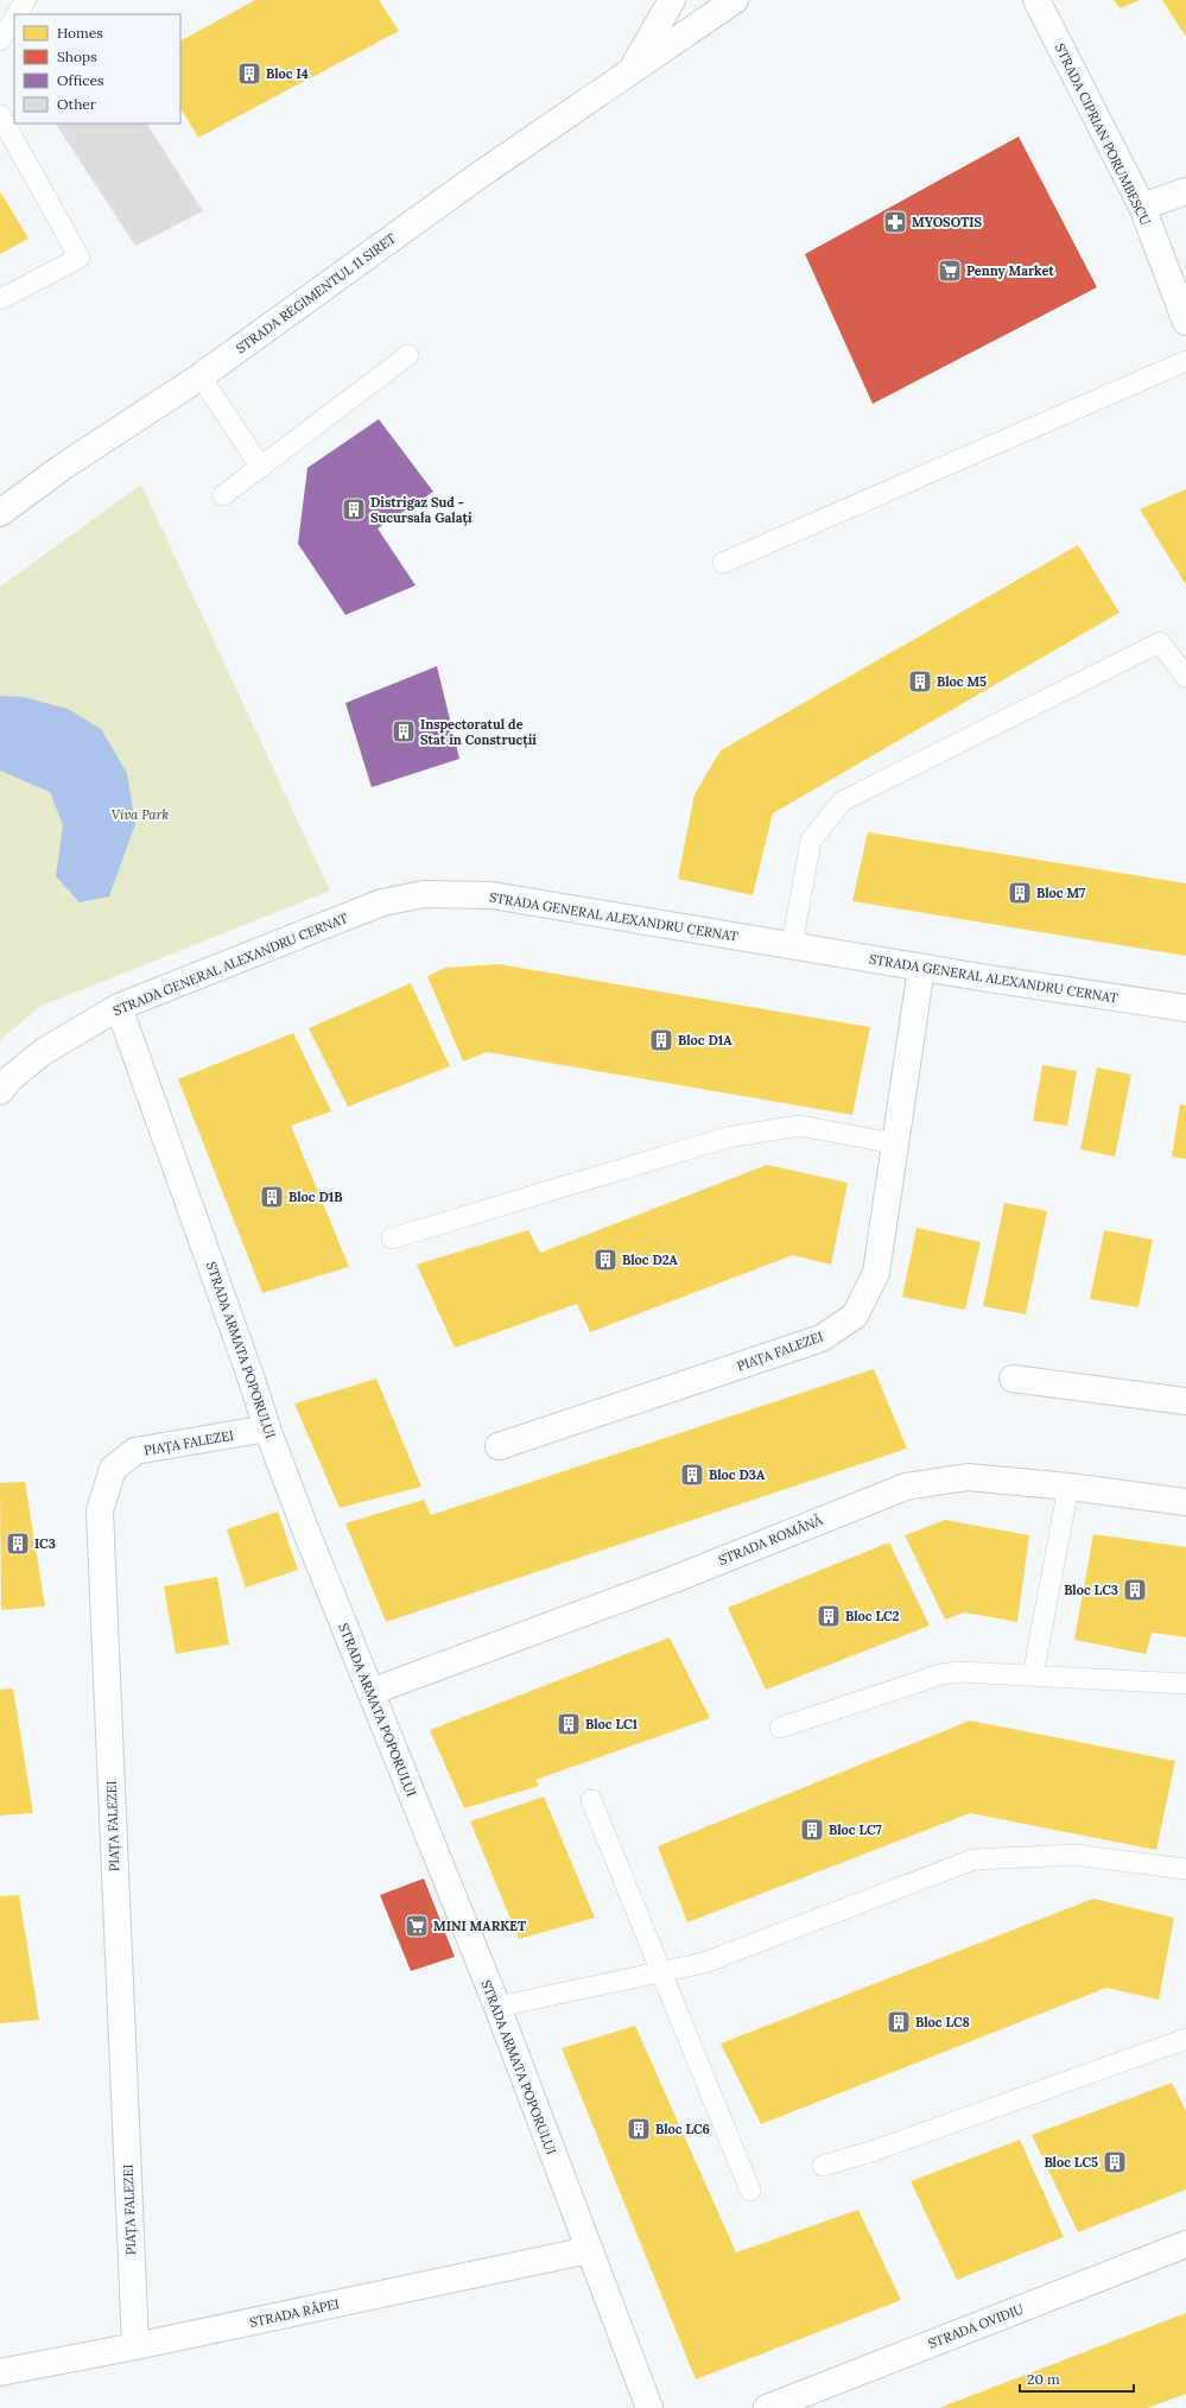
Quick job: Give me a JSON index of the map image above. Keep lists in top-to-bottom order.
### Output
{
  "streets": {
    "street": [
      "STRADA CIPRIAN PORUMBESCU",
      "STRADA REGIMENTUL 11 SIRET",
      "STRADA GENERAL ALEXANDRU CERNAT",
      "STRADA ARMATA POPORULUI",
      "PIAȚA FALEZEI",
      "STRADA ROMÂNĂ",
      "STRADA RÂPEI",
      "STRADA OVIDIU"
    ]
  },
  "crossings": [
    ["STRADA GENERAL ALEXANDRU CERNAT", "STRADA ARMATA POPORULUI"],
    ["STRADA GENERAL ALEXANDRU CERNAT", "PIAȚA FALEZEI"],
    ["STRADA ARMATA POPORULUI", "PIAȚA FALEZEI"],
    ["STRADA ARMATA POPORULUI", "STRADA ROMÂNĂ"],
    ["STRADA ARMATA POPORULUI", "STRADA RÂPEI"],
    ["PIAȚA FALEZEI", "STRADA RÂPEI"]
  ],
  "parks": ["Viva Park"],
  "places": {
    "building": [
      "Bloc I4",
      "Distrigaz Sud - Sucursala Galați",
      "Bloc M5",
      "Inspectoratul de Stat în Construcții",
      "Bloc M7",
      "Bloc D1A",
      "Bloc D1B",
      "Bloc D2A",
      "Bloc D3A",
      "IC3",
      "Bloc LC3",
      "Bloc LC2",
      "Bloc LC1",
      "Bloc LC7",
      "Bloc LC8",
      "Bloc LC6",
      "Bloc LC5"
    ],
    "pharmacy": ["MYOSOTIS"],
    "supermarket": ["Penny Market", "MINI MARKET"]
  },
  "legend": [
    "Homes",
    "Shops",
    "Offices",
    "Other"
  ],
  "scale_bar": "20 m"
}
